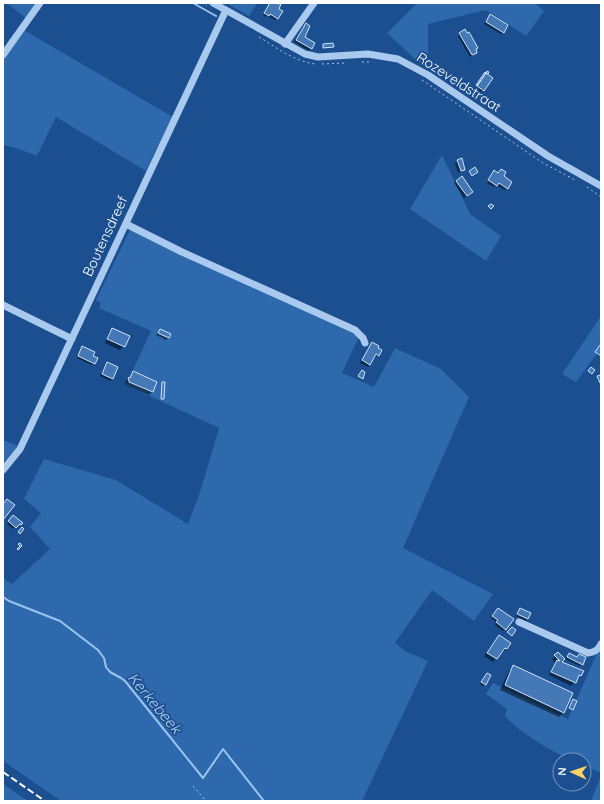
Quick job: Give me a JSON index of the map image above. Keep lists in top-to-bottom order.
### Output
{
  "streets": {
    "street": ["Rozeveldstraat", "Boutensdreef"]
  },
  "crossings": [
    ["Rozeveldstraat", "Boutensdreef"]
  ],
  "water": ["Kerkebeek"],
  "north": "left"
}
